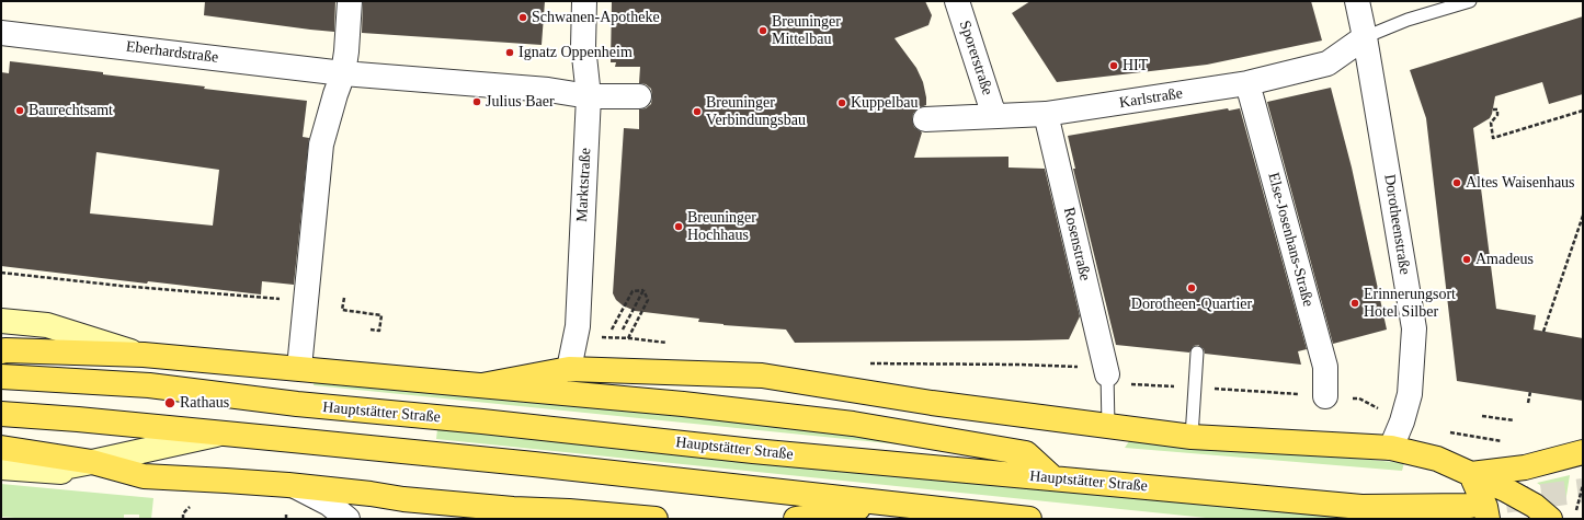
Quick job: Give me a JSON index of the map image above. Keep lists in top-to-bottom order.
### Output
{
  "streets": {
    "main road": ["Hauptstätter Straße"],
    "street": [
      "Eberhardstraße",
      "Sporerstraße",
      "Karlstraße",
      "Marktstraße",
      "Dorotheenstraße",
      "Else-Josenhans-Straße",
      "Rosenstraße"
    ]
  },
  "crossings": [
    ["Eberhardstraße", "Marktstraße"],
    ["Sporerstraße", "Karlstraße"],
    ["Karlstraße", "Dorotheenstraße"],
    ["Karlstraße", "Else-Josenhans-Straße"],
    ["Karlstraße", "Rosenstraße"]
  ],
  "places": [
    "Schwanen-Apotheke",
    "Breuninger Mittelbau",
    "Ignatz Oppenheim",
    "HIT",
    "Julius Baer",
    "Kuppelbau",
    "Baurechtsamt",
    "Breuninger Verbindungsbau",
    "Altes Waisenhaus",
    "Breuninger Hochhaus",
    "Amadeus",
    "Dorotheen-Quartier",
    "Erinnerungsort Hotel Silber",
    "Rathaus"
  ]
}
